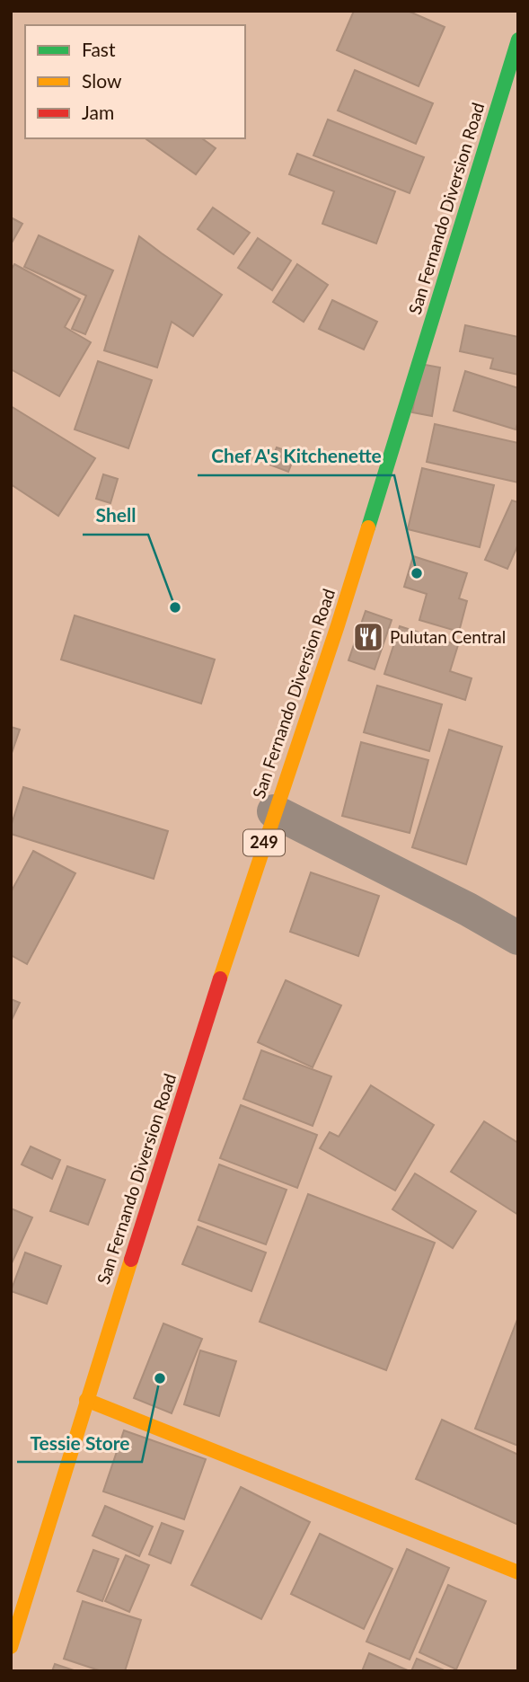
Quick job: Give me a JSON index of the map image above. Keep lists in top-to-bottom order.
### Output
{
  "streets": {
    "main road": ["San Fernando Diversion Road", "249"]
  },
  "places": {
    "other": ["Chef A's Kitchenette", "Shell", "Tessie Store"],
    "restaurant": ["Pulutan Central"]
  },
  "legend": ["Fast", "Slow", "Jam"]
}
